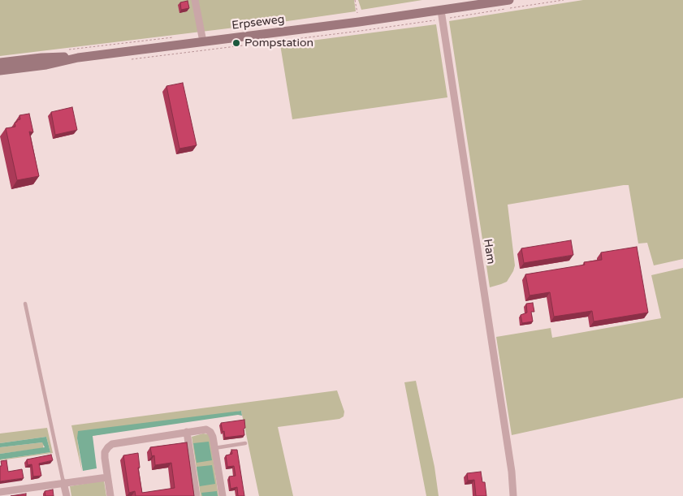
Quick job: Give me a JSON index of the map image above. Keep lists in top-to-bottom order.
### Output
{
  "streets": {
    "main road": ["Erpseweg"],
    "street": ["Ham"]
  },
  "crossings": [
    ["Erpseweg", "Ham"]
  ],
  "places": ["Pompstation"]
}
